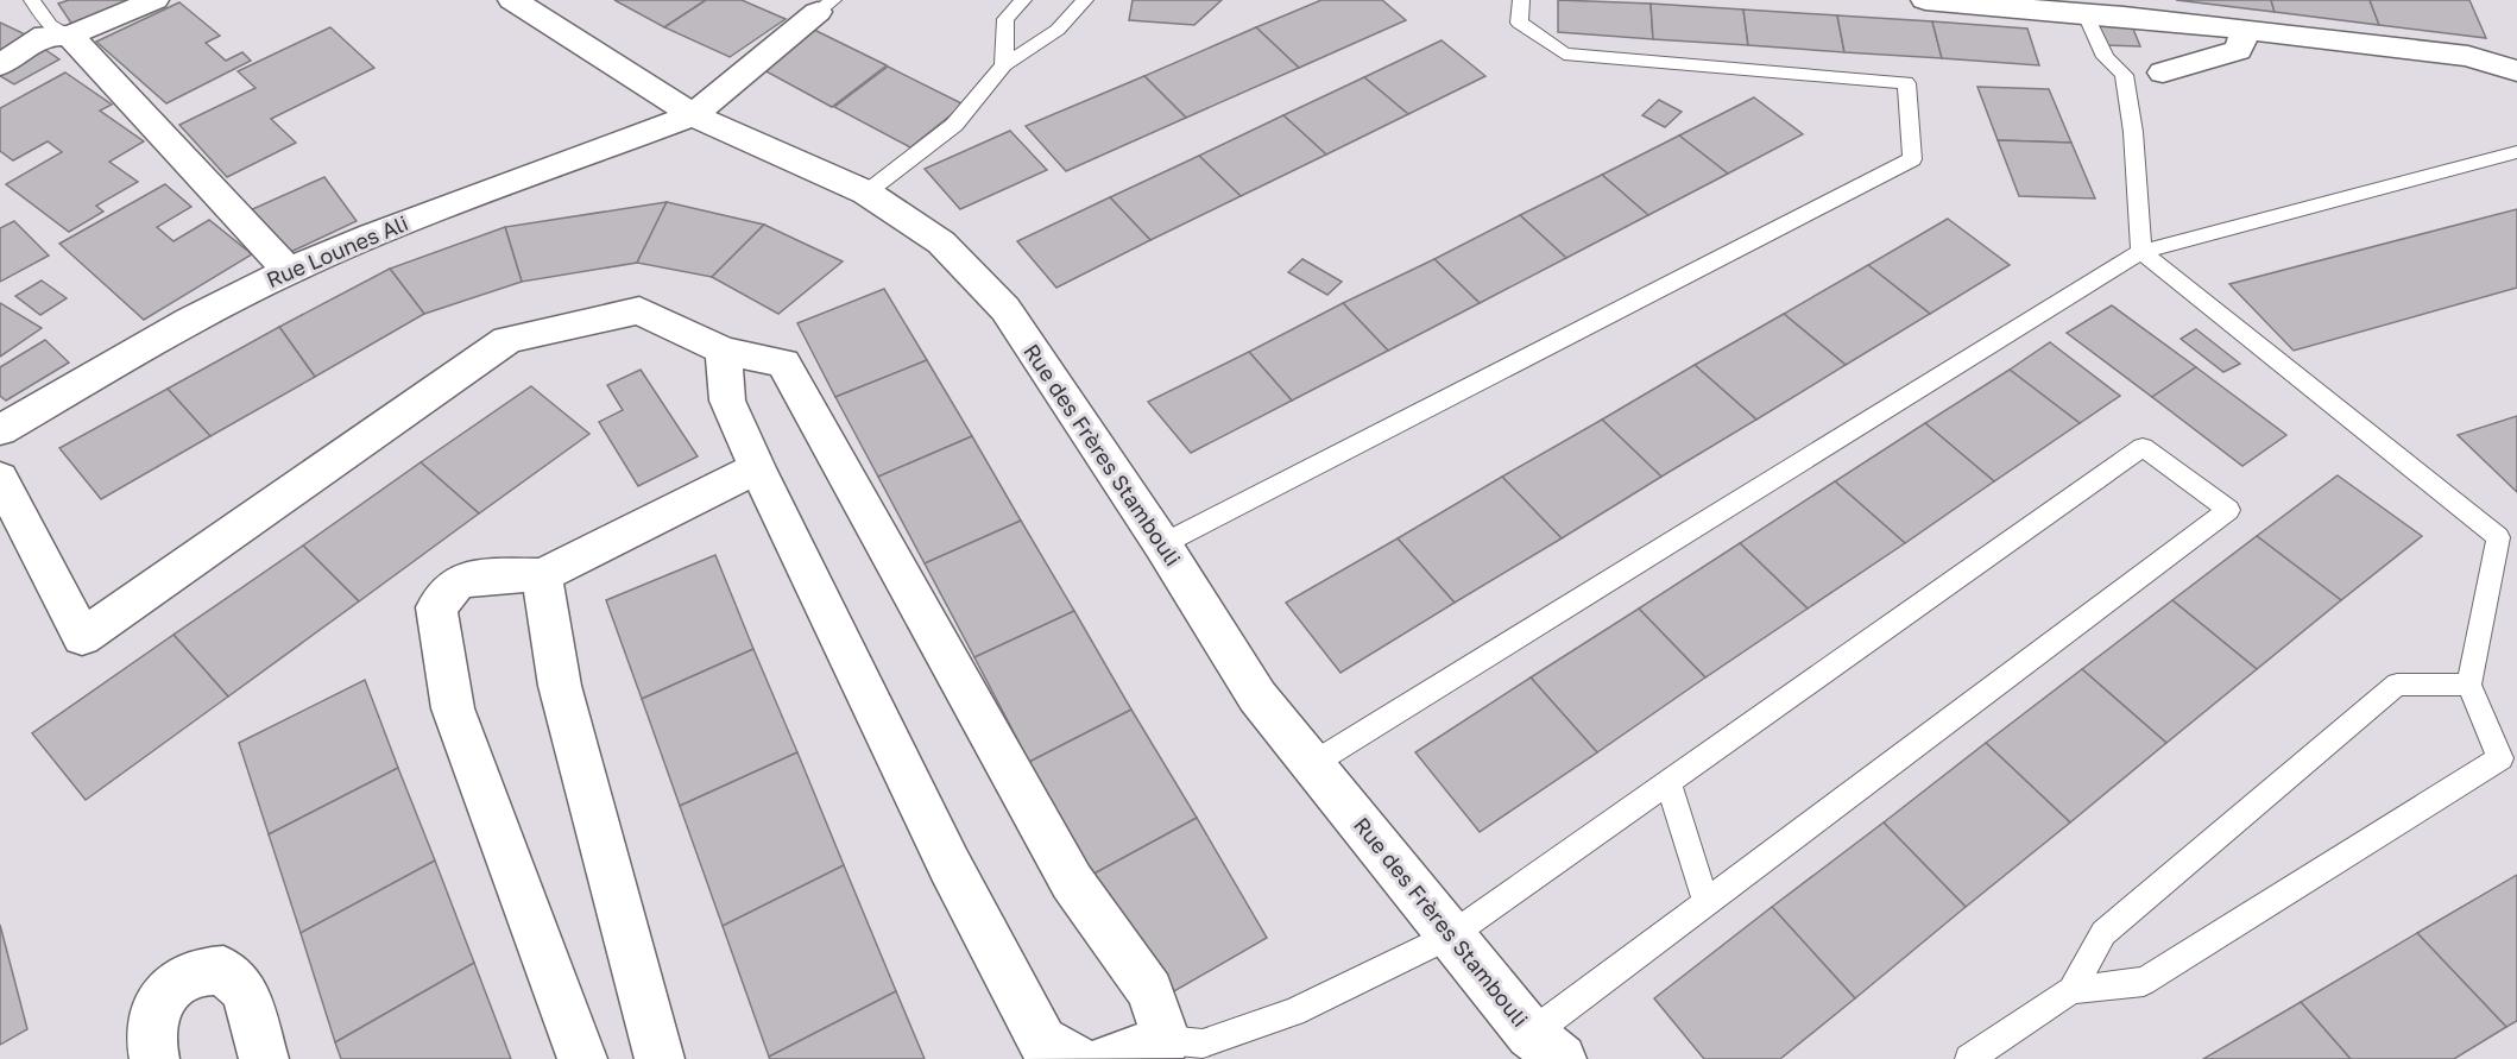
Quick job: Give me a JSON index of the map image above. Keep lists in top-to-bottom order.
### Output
{
  "streets": {
    "street": ["Rue Lounes Ali", "Rue des Frères Stambouli"]
  },
  "crossings": [
    ["Rue Lounes Ali", "Rue des Frères Stambouli"]
  ]
}
